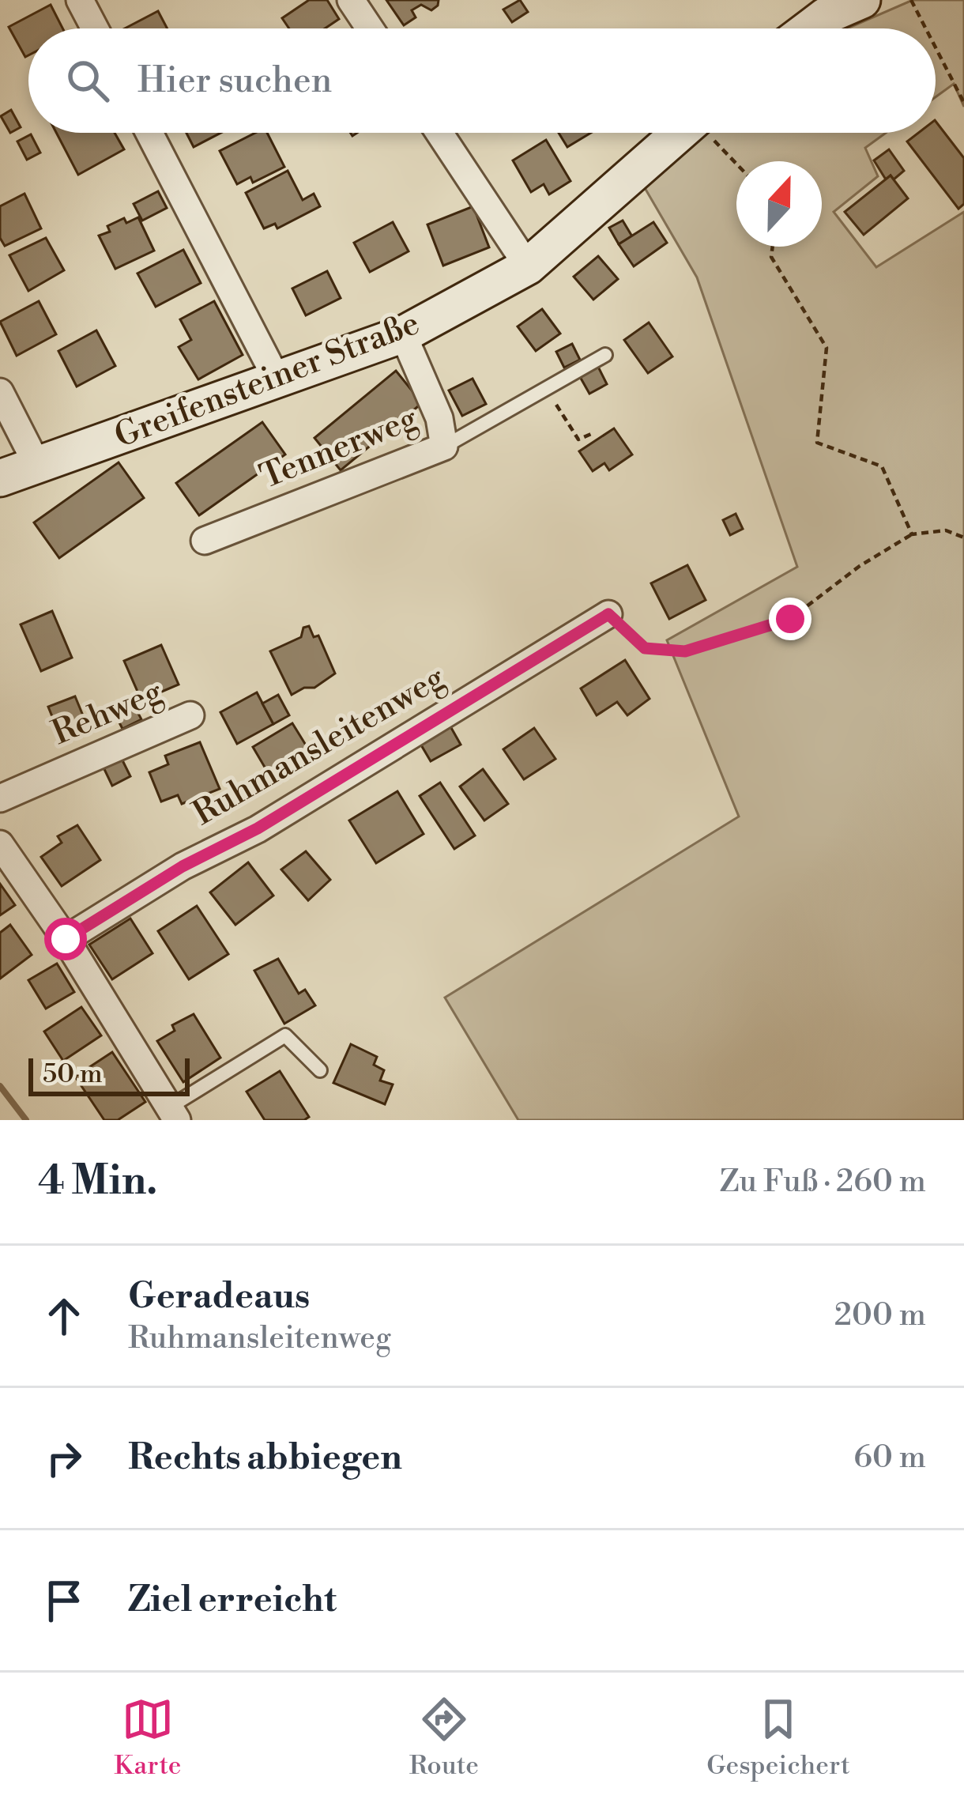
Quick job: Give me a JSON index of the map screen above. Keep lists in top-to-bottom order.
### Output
{
  "streets": {
    "main road": ["Greifensteiner Straße"],
    "street": ["Tennerweg", "Rehweg", "Ruhmansleitenweg"]
  },
  "crossings": [
    ["Greifensteiner Straße", "Tennerweg"]
  ],
  "scale_bar": "50 m",
  "north": "top",
  "page": {
    "search": "Hier suchen",
    "scale": "50 m",
    "heading": ["4 Min.", "Zu Fuß · 260 m"],
    "list": [
      ["Geradeaus", "Ruhmansleitenweg", "200 m"],
      ["Rechts abbiegen", "60 m"],
      "Ziel erreicht"
    ],
    "nav": ["Karte", "Route", "Gespeichert"]
  }
}
